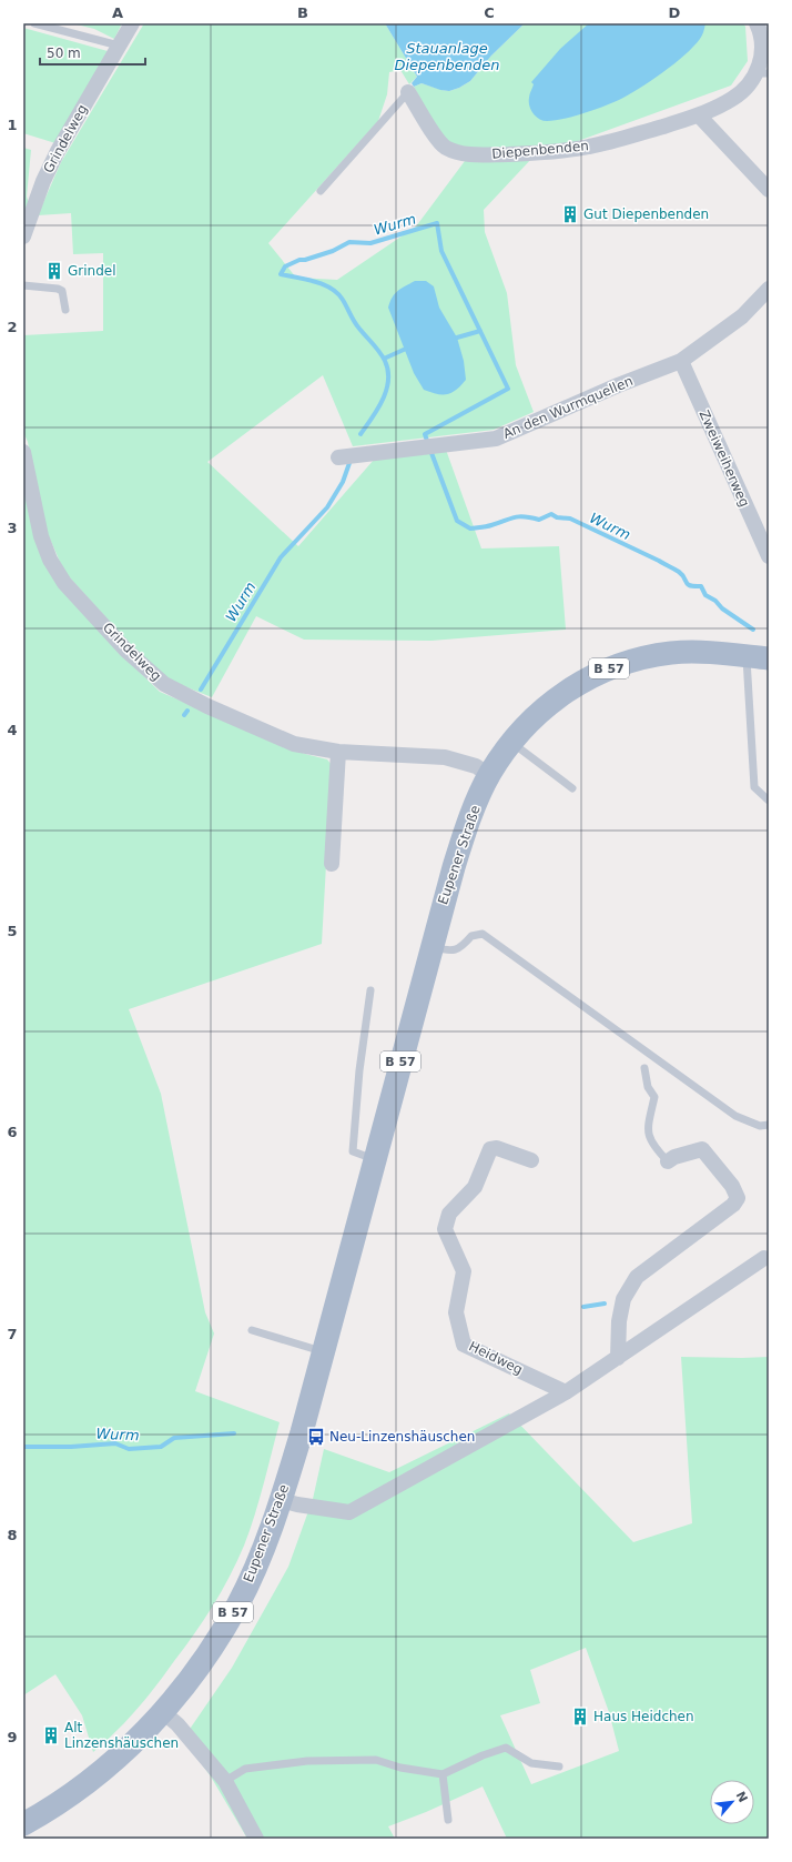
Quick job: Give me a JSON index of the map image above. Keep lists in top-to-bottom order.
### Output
{
  "streets": {
    "main road": ["B 57", "Eupener Straße"],
    "street": [
      "Grindelweg",
      "Diepenbenden",
      "An den Wurmquellen",
      "Zweiweiherweg",
      "Heidweg"
    ]
  },
  "crossings": [
    ["Grindelweg", "Eupener Straße"],
    ["An den Wurmquellen", "Zweiweiherweg"]
  ],
  "water": ["Stauanlage Diepenbenden", "Wurm"],
  "places": {
    "building": [
      "Gut Diepenbenden",
      "Grindel",
      "Haus Heidchen",
      "Alt Linzenshäuschen"
    ],
    "bus stop": ["Neu-Linzenshäuschen"]
  },
  "scale_bar": "50 m",
  "north": "top right",
  "grid": {
    "columns": [
      "A",
      "B",
      "C",
      "D"
    ],
    "rows": [
      "1",
      "2",
      "3",
      "4",
      "5",
      "6",
      "7",
      "8",
      "9"
    ]
  }
}
